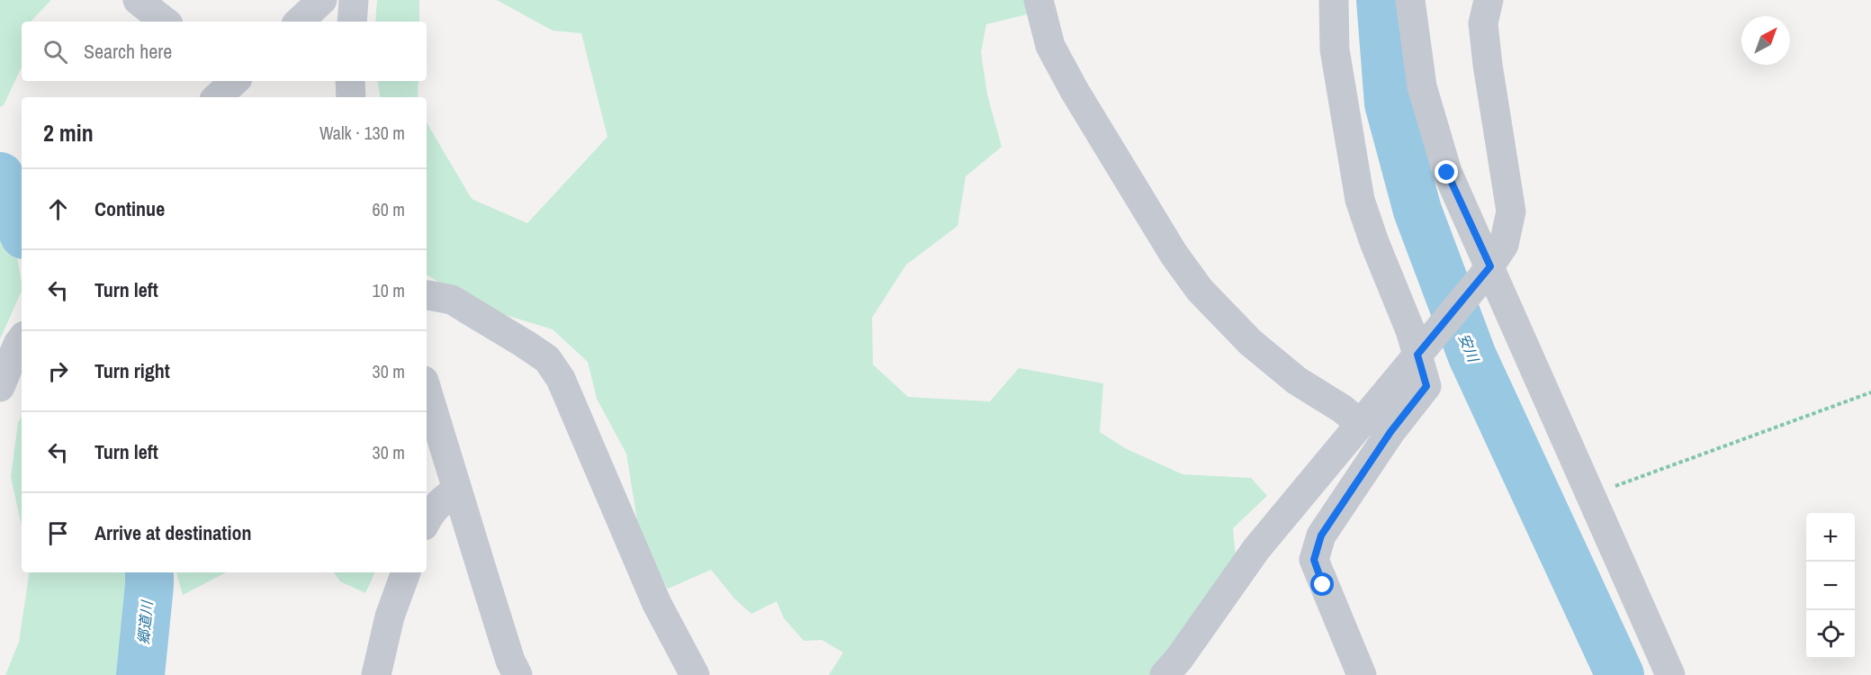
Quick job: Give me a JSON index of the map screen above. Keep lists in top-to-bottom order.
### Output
{
  "water": ["安川", "郷道川"],
  "north": "top right",
  "page": {
    "search": "Search here",
    "heading": ["2 min", "Walk · 130 m"],
    "list": [
      ["Continue", "60 m"],
      ["Turn left", "10 m"],
      ["Turn right", "30 m"],
      ["Turn left", "30 m"],
      "Arrive at destination"
    ],
    "map_buttons": ["+", "−"]
  }
}
